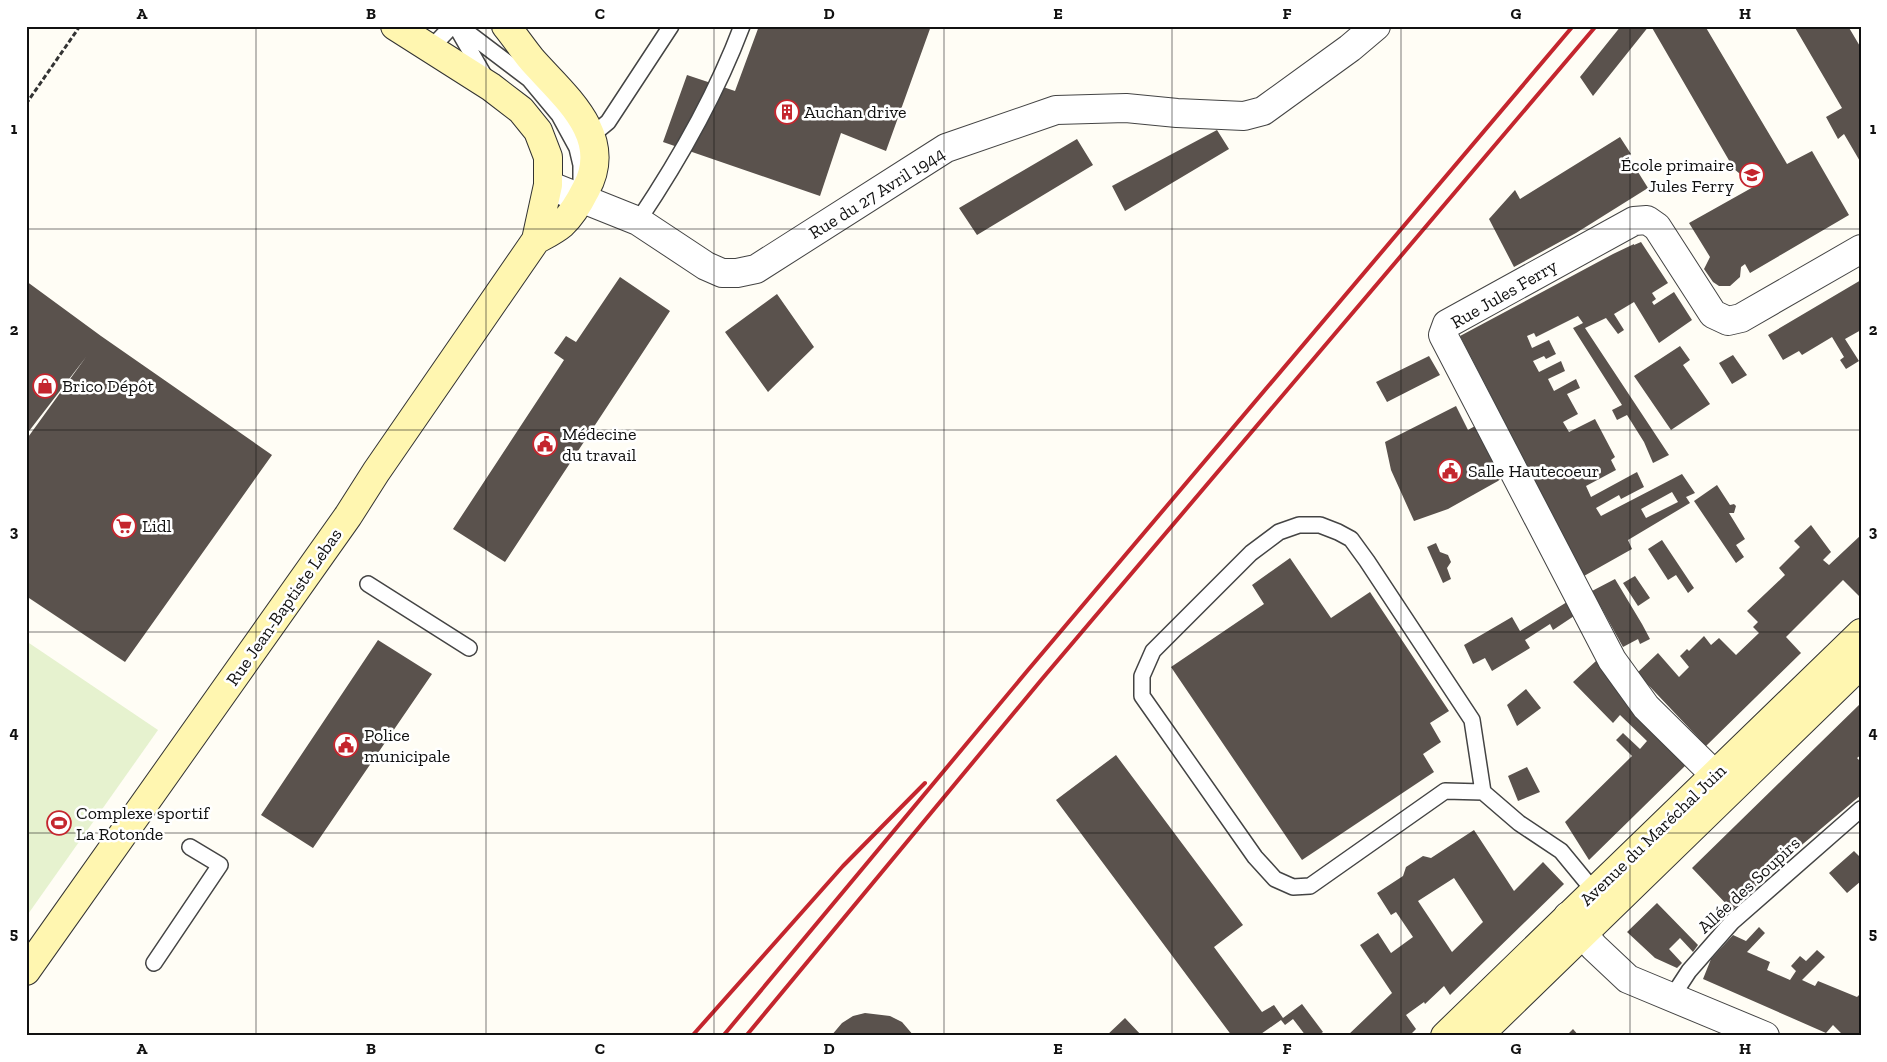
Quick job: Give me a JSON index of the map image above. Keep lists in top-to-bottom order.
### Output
{
  "streets": {
    "street": [
      "Rue du 27 Avril 1944",
      "Rue Jules Ferry",
      "Rue Jean-Baptiste Lebas",
      "Avenue du Maréchal Juin"
    ],
    "lane": ["Allée des Soupirs"]
  },
  "crossings": [
    ["Rue Jules Ferry", "Avenue du Maréchal Juin"]
  ],
  "places": {
    "building": ["Auchan drive"],
    "school or university": ["École primaire Jules Ferry"],
    "shop": ["Brico Dépôt"],
    "public building": ["Médecine du travail", "Salle Hautecoeur", "Police municipale"],
    "supermarket": ["Lidl"],
    "sports": ["Complexe sportif La Rotonde"]
  },
  "grid": {
    "columns": [
      "A",
      "B",
      "C",
      "D",
      "E",
      "F",
      "G",
      "H"
    ],
    "rows": [
      "1",
      "2",
      "3",
      "4",
      "5"
    ]
  }
}
